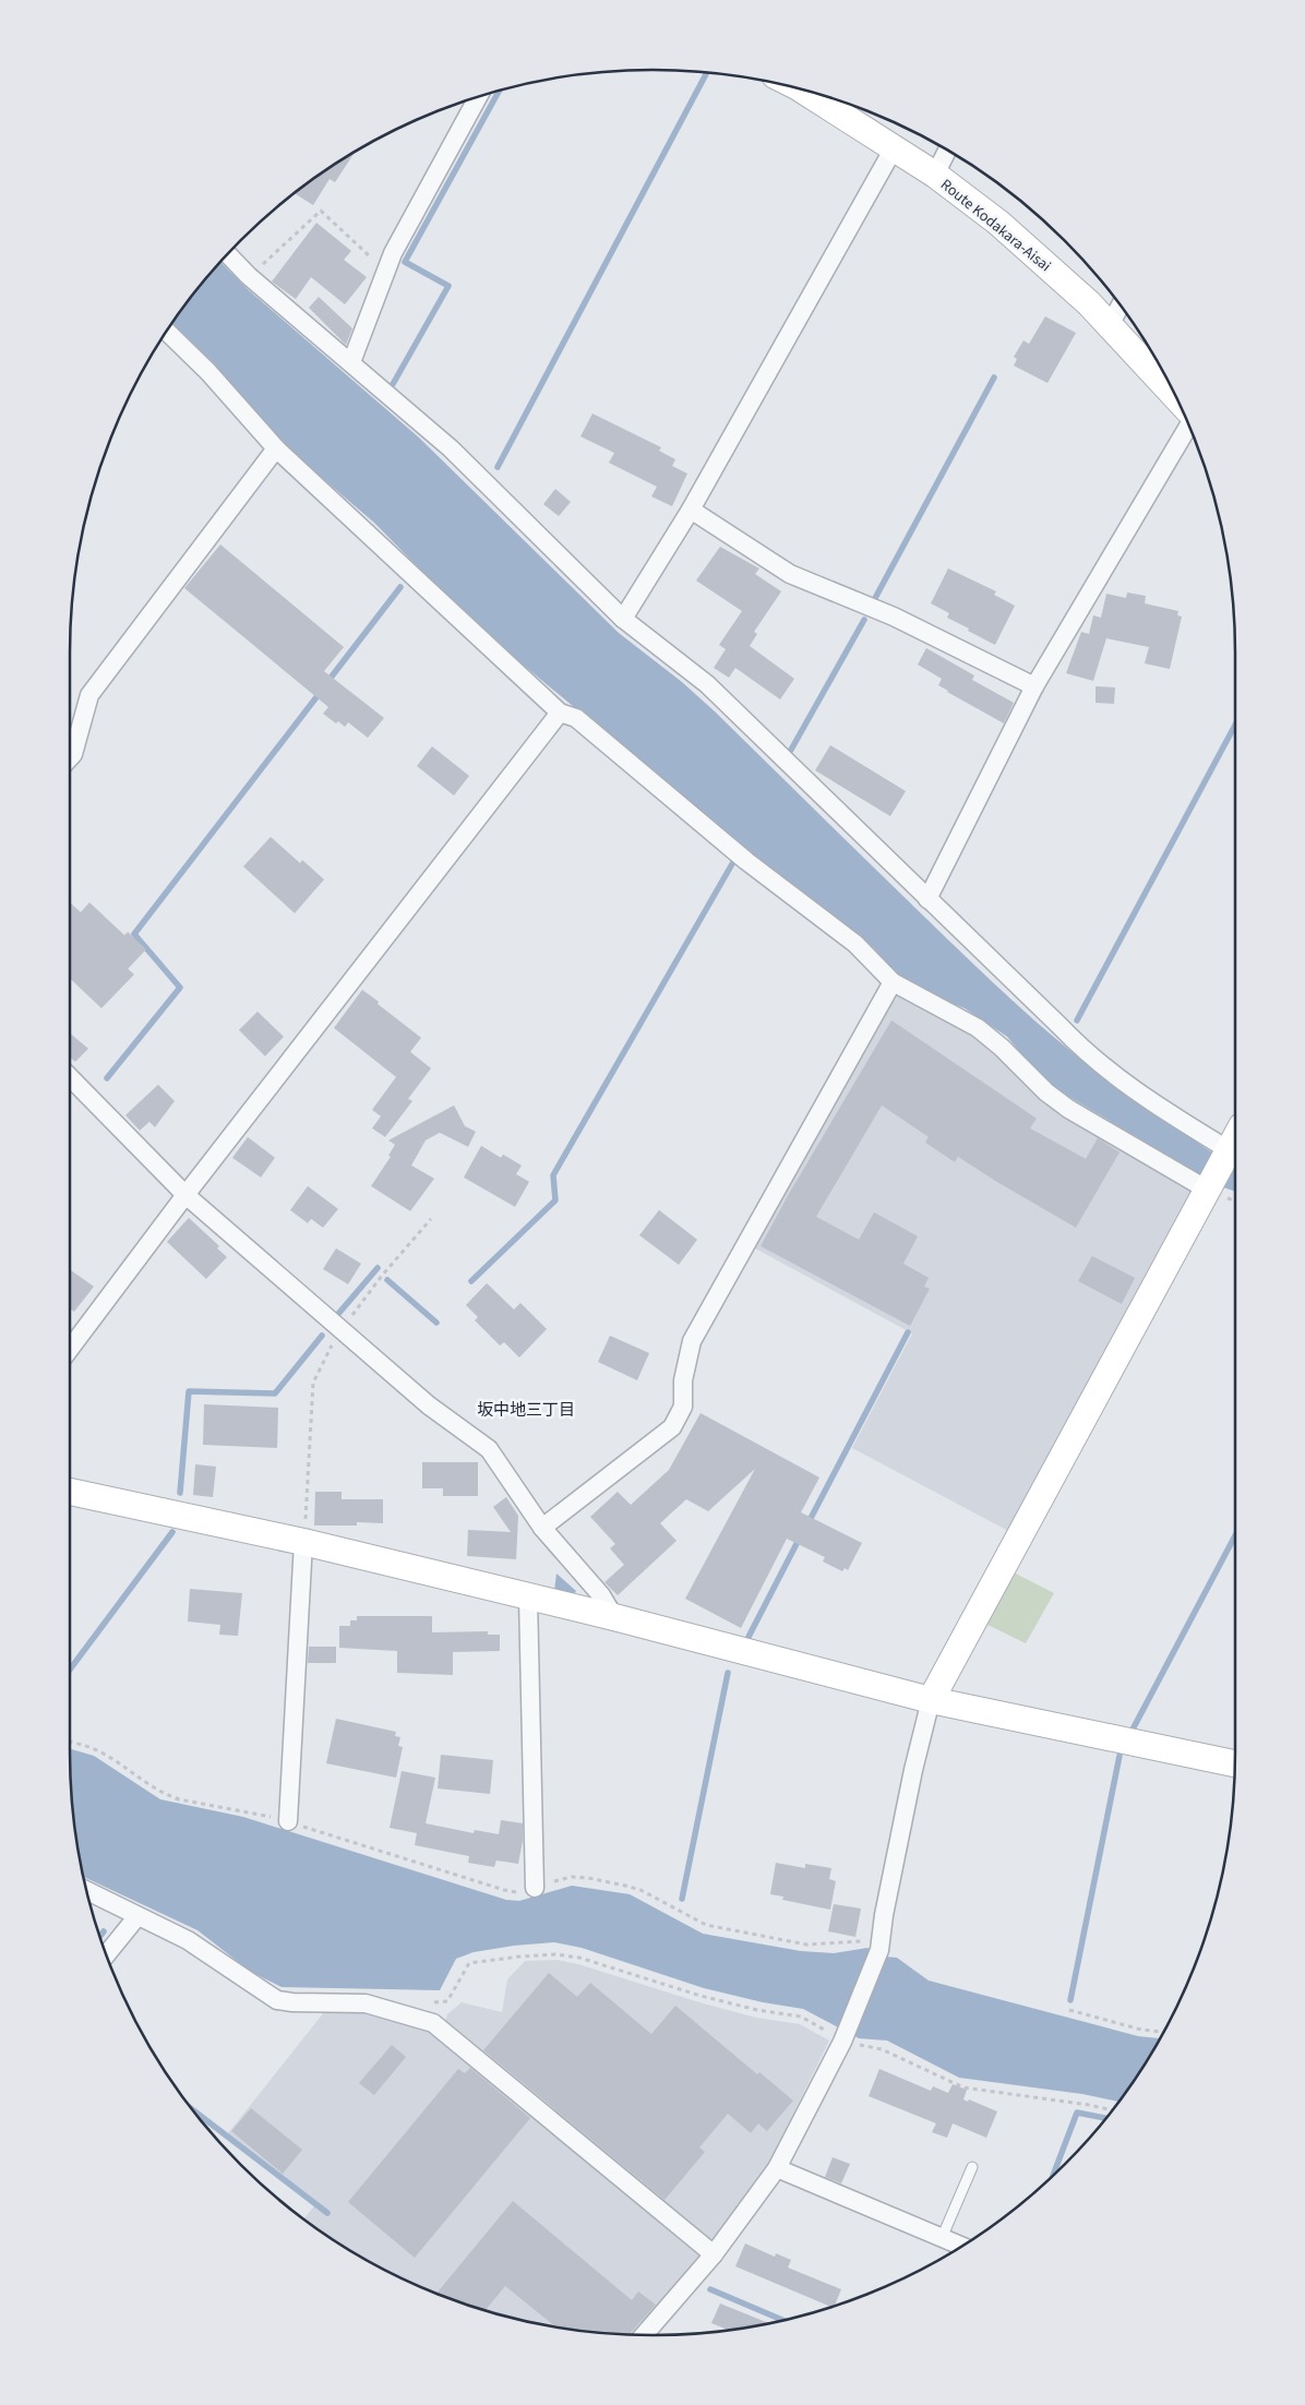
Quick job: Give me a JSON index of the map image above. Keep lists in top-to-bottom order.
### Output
{
  "streets": {
    "street": ["Route Kodakara-Aisai"]
  },
  "districts": ["坂中地三丁目"]
}
